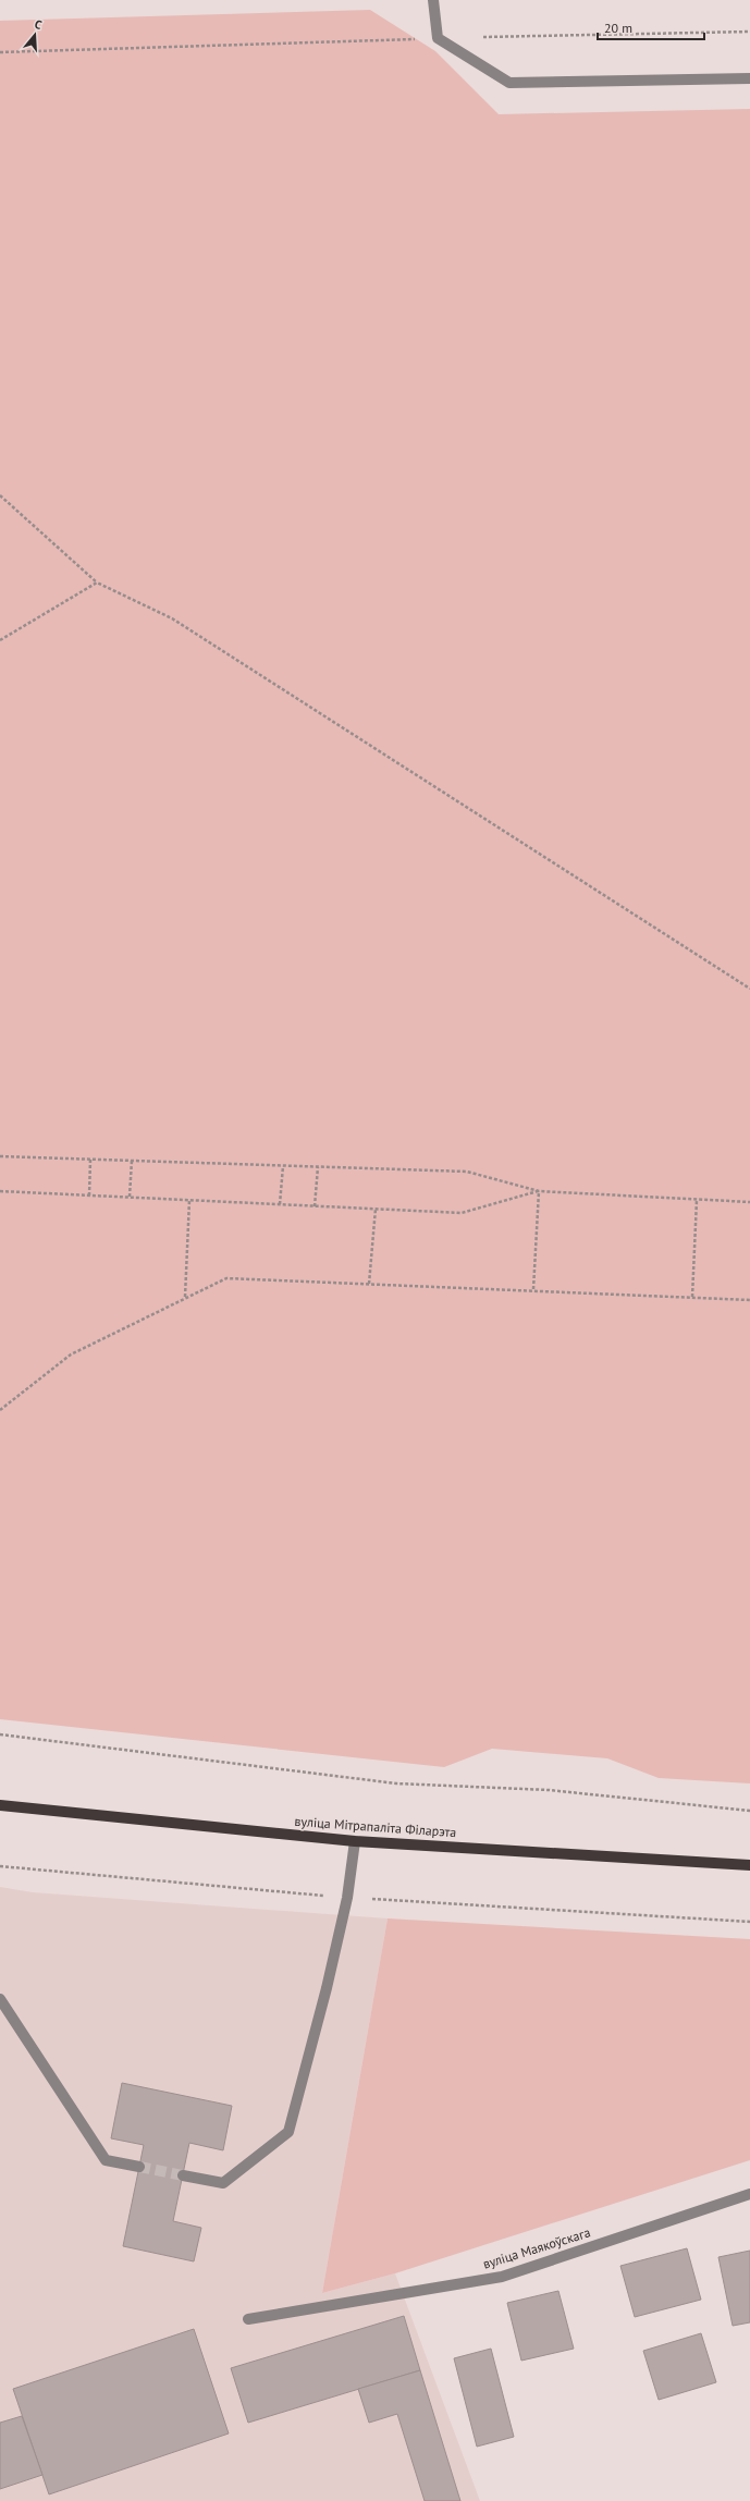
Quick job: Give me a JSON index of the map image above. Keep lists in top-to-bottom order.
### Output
{
  "streets": {
    "main road": ["вуліца Мітрапаліта Філарэта"],
    "street": ["вуліца Маякоўскага"]
  },
  "scale_bar": "20 m",
  "north": "top"
}
